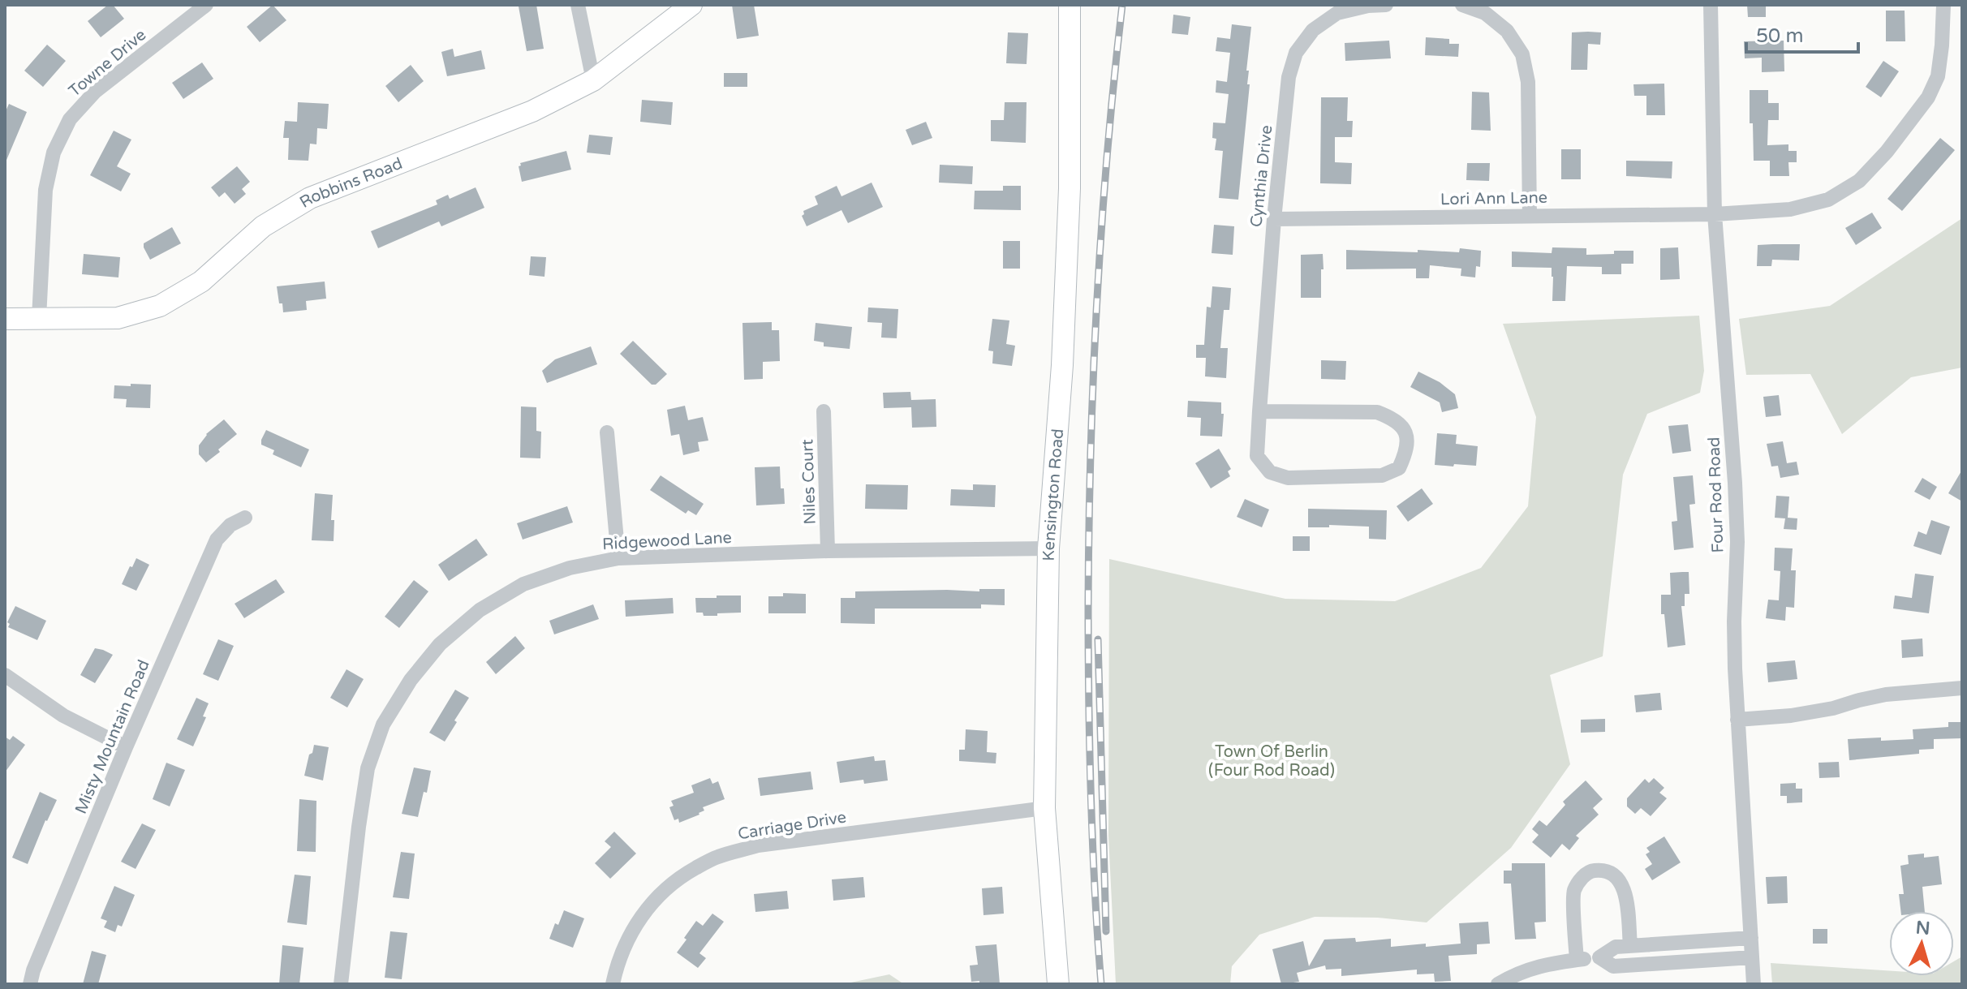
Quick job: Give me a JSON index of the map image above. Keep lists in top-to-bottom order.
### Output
{
  "streets": {
    "street": [
      "Towne Drive",
      "Cynthia Drive",
      "Robbins Road",
      "Lori Ann Lane",
      "Niles Court",
      "Kensington Road",
      "Four Rod Road",
      "Ridgewood Lane",
      "Misty Mountain Road",
      "Carriage Drive"
    ]
  },
  "crossings": [
    ["Towne Drive", "Robbins Road"],
    ["Cynthia Drive", "Lori Ann Lane"],
    ["Lori Ann Lane", "Four Rod Road"],
    ["Niles Court", "Ridgewood Lane"],
    ["Kensington Road", "Ridgewood Lane"],
    ["Kensington Road", "Carriage Drive"]
  ],
  "parks": ["Town Of Berlin (Four Rod Road)"],
  "scale_bar": "50 m",
  "north": "top"
}
